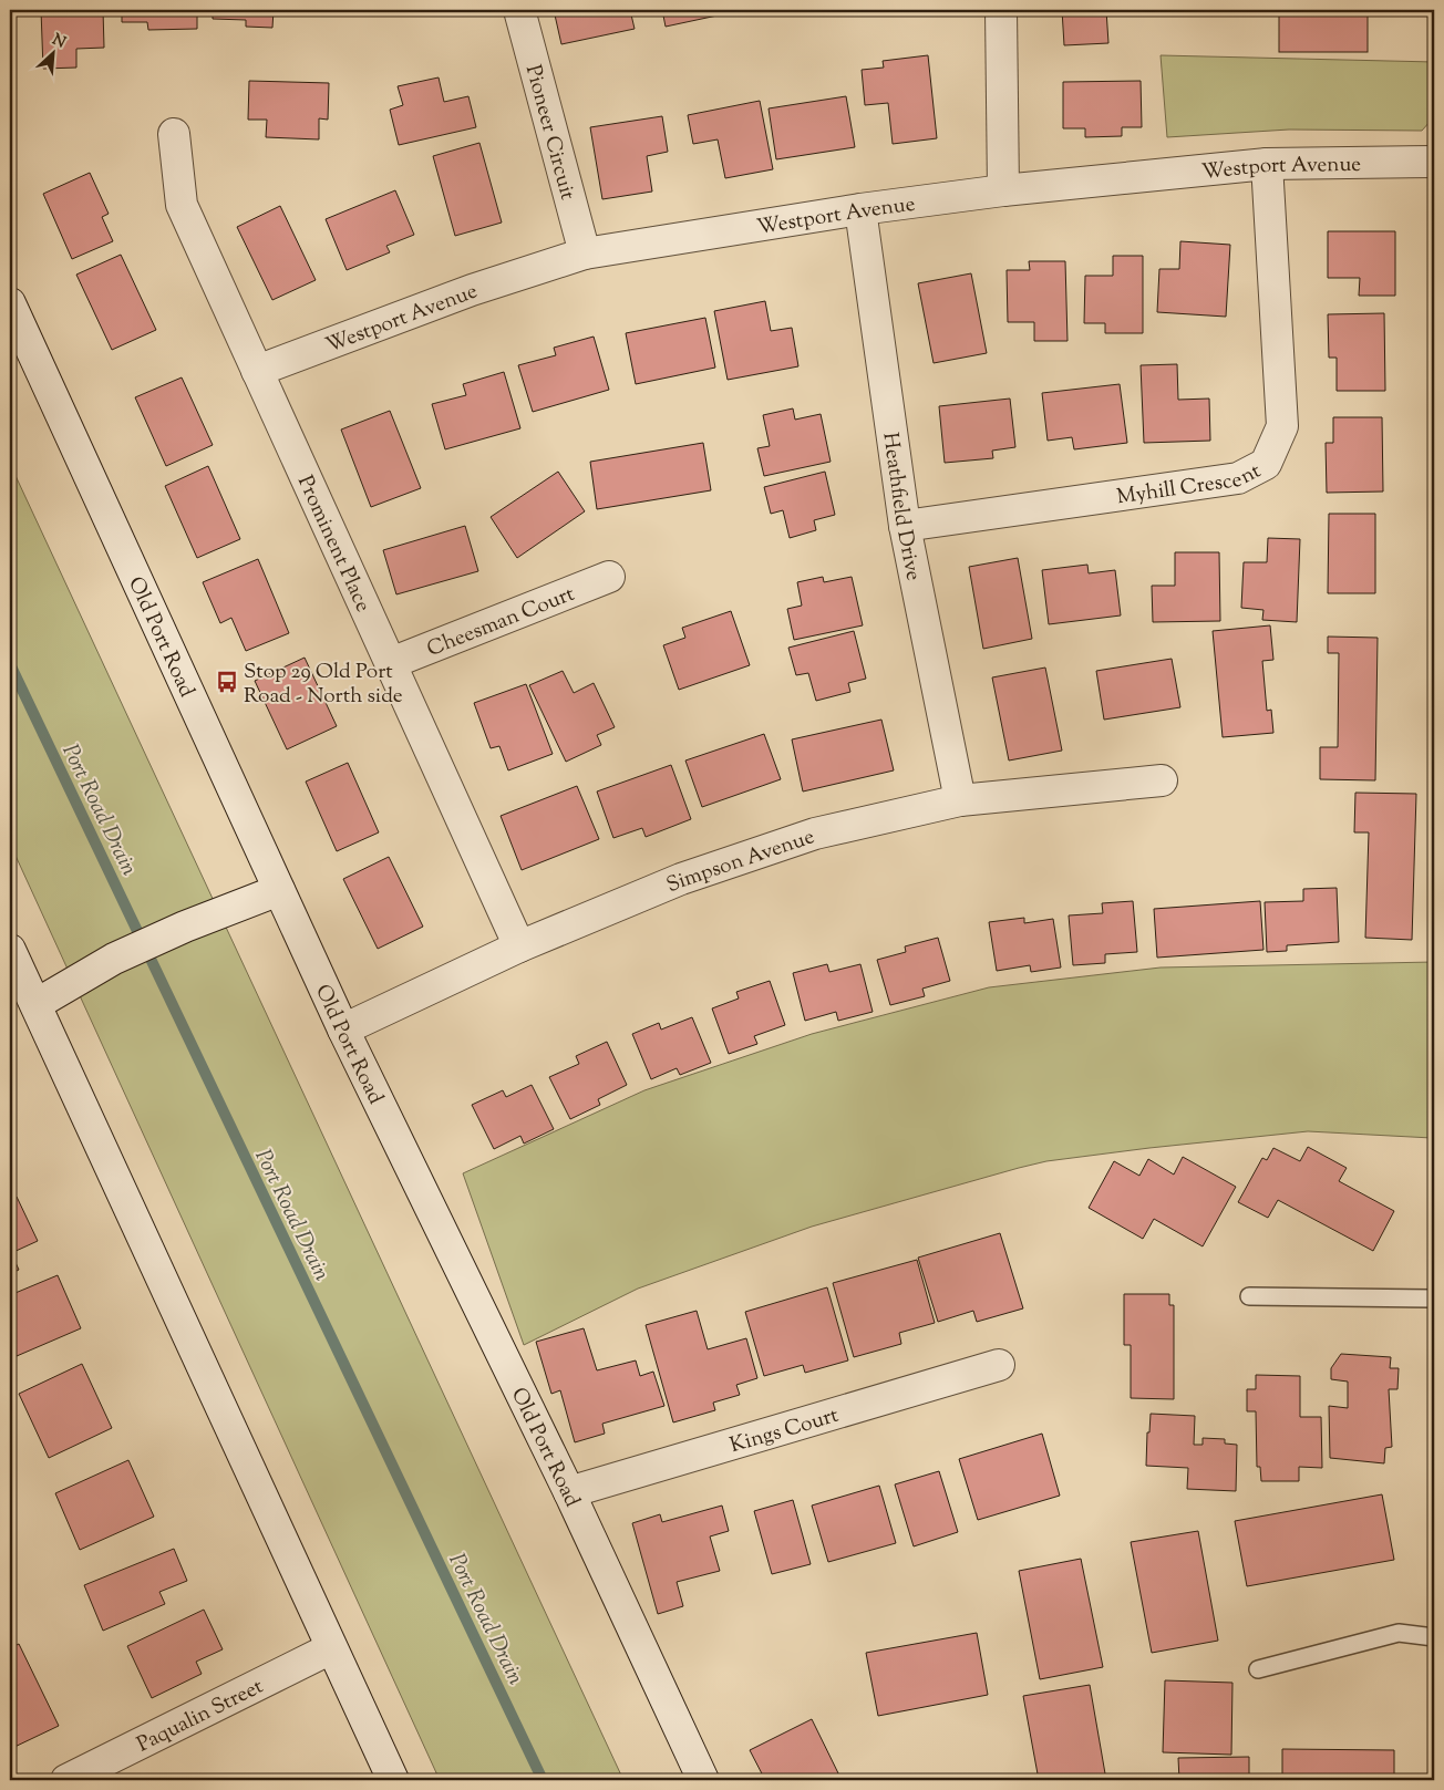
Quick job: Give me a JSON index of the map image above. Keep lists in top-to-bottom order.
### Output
{
  "streets": {
    "street": [
      "Pioneer Circuit",
      "Westport Avenue",
      "Myhill Crescent",
      "Heathfield Drive",
      "Prominent Place",
      "Cheesman Court",
      "Old Port Road",
      "Simpson Avenue",
      "Kings Court",
      "Paqualin Street"
    ]
  },
  "crossings": [
    ["Pioneer Circuit", "Westport Avenue"],
    ["Westport Avenue", "Myhill Crescent"],
    ["Westport Avenue", "Heathfield Drive"],
    ["Westport Avenue", "Prominent Place"],
    ["Myhill Crescent", "Heathfield Drive"],
    ["Heathfield Drive", "Simpson Avenue"],
    ["Prominent Place", "Cheesman Court"],
    ["Prominent Place", "Simpson Avenue"],
    ["Old Port Road", "Simpson Avenue"],
    ["Old Port Road", "Kings Court"]
  ],
  "water": ["Port Road Drain"],
  "places": {
    "bus stop": ["Stop 29 Old Port Road - North side"]
  },
  "north": "top right"
}
